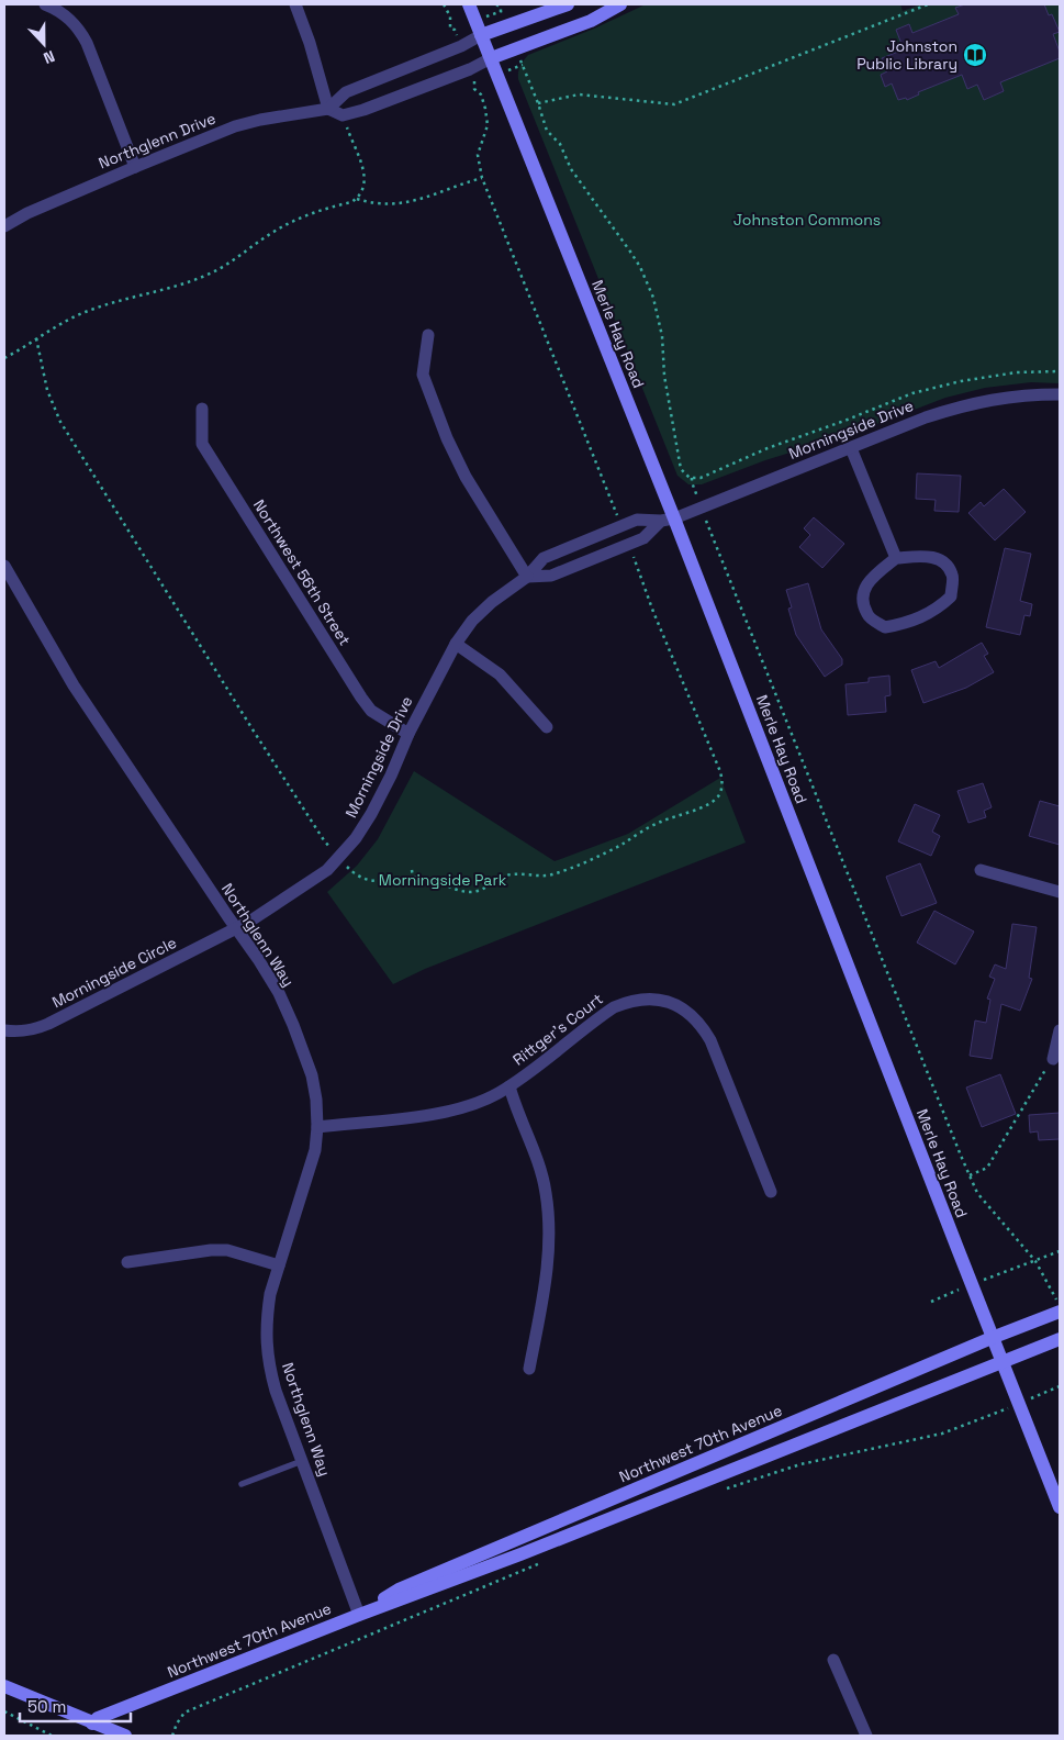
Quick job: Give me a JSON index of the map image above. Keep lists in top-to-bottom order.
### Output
{
  "streets": {
    "main road": ["Merle Hay Road", "Northwest 70th Avenue"],
    "street": [
      "Northglenn Drive",
      "Morningside Drive",
      "Northwest 56th Street",
      "Northglenn Way",
      "Morningside Circle",
      "Rittger's Court"
    ]
  },
  "crossings": [
    ["Merle Hay Road", "Morningside Drive"],
    ["Merle Hay Road", "Northwest 70th Avenue"],
    ["Morningside Drive", "Northwest 56th Street"],
    ["Morningside Drive", "Northglenn Way"],
    ["Morningside Drive", "Morningside Circle"],
    ["Northglenn Way", "Morningside Circle"],
    ["Northglenn Way", "Rittger's Court"],
    ["Northglenn Way", "Northwest 70th Avenue"]
  ],
  "parks": ["Johnston Commons", "Morningside Park"],
  "places": {
    "library": ["Johnston Public Library"]
  },
  "scale_bar": "50 m",
  "north": "bottom"
}
